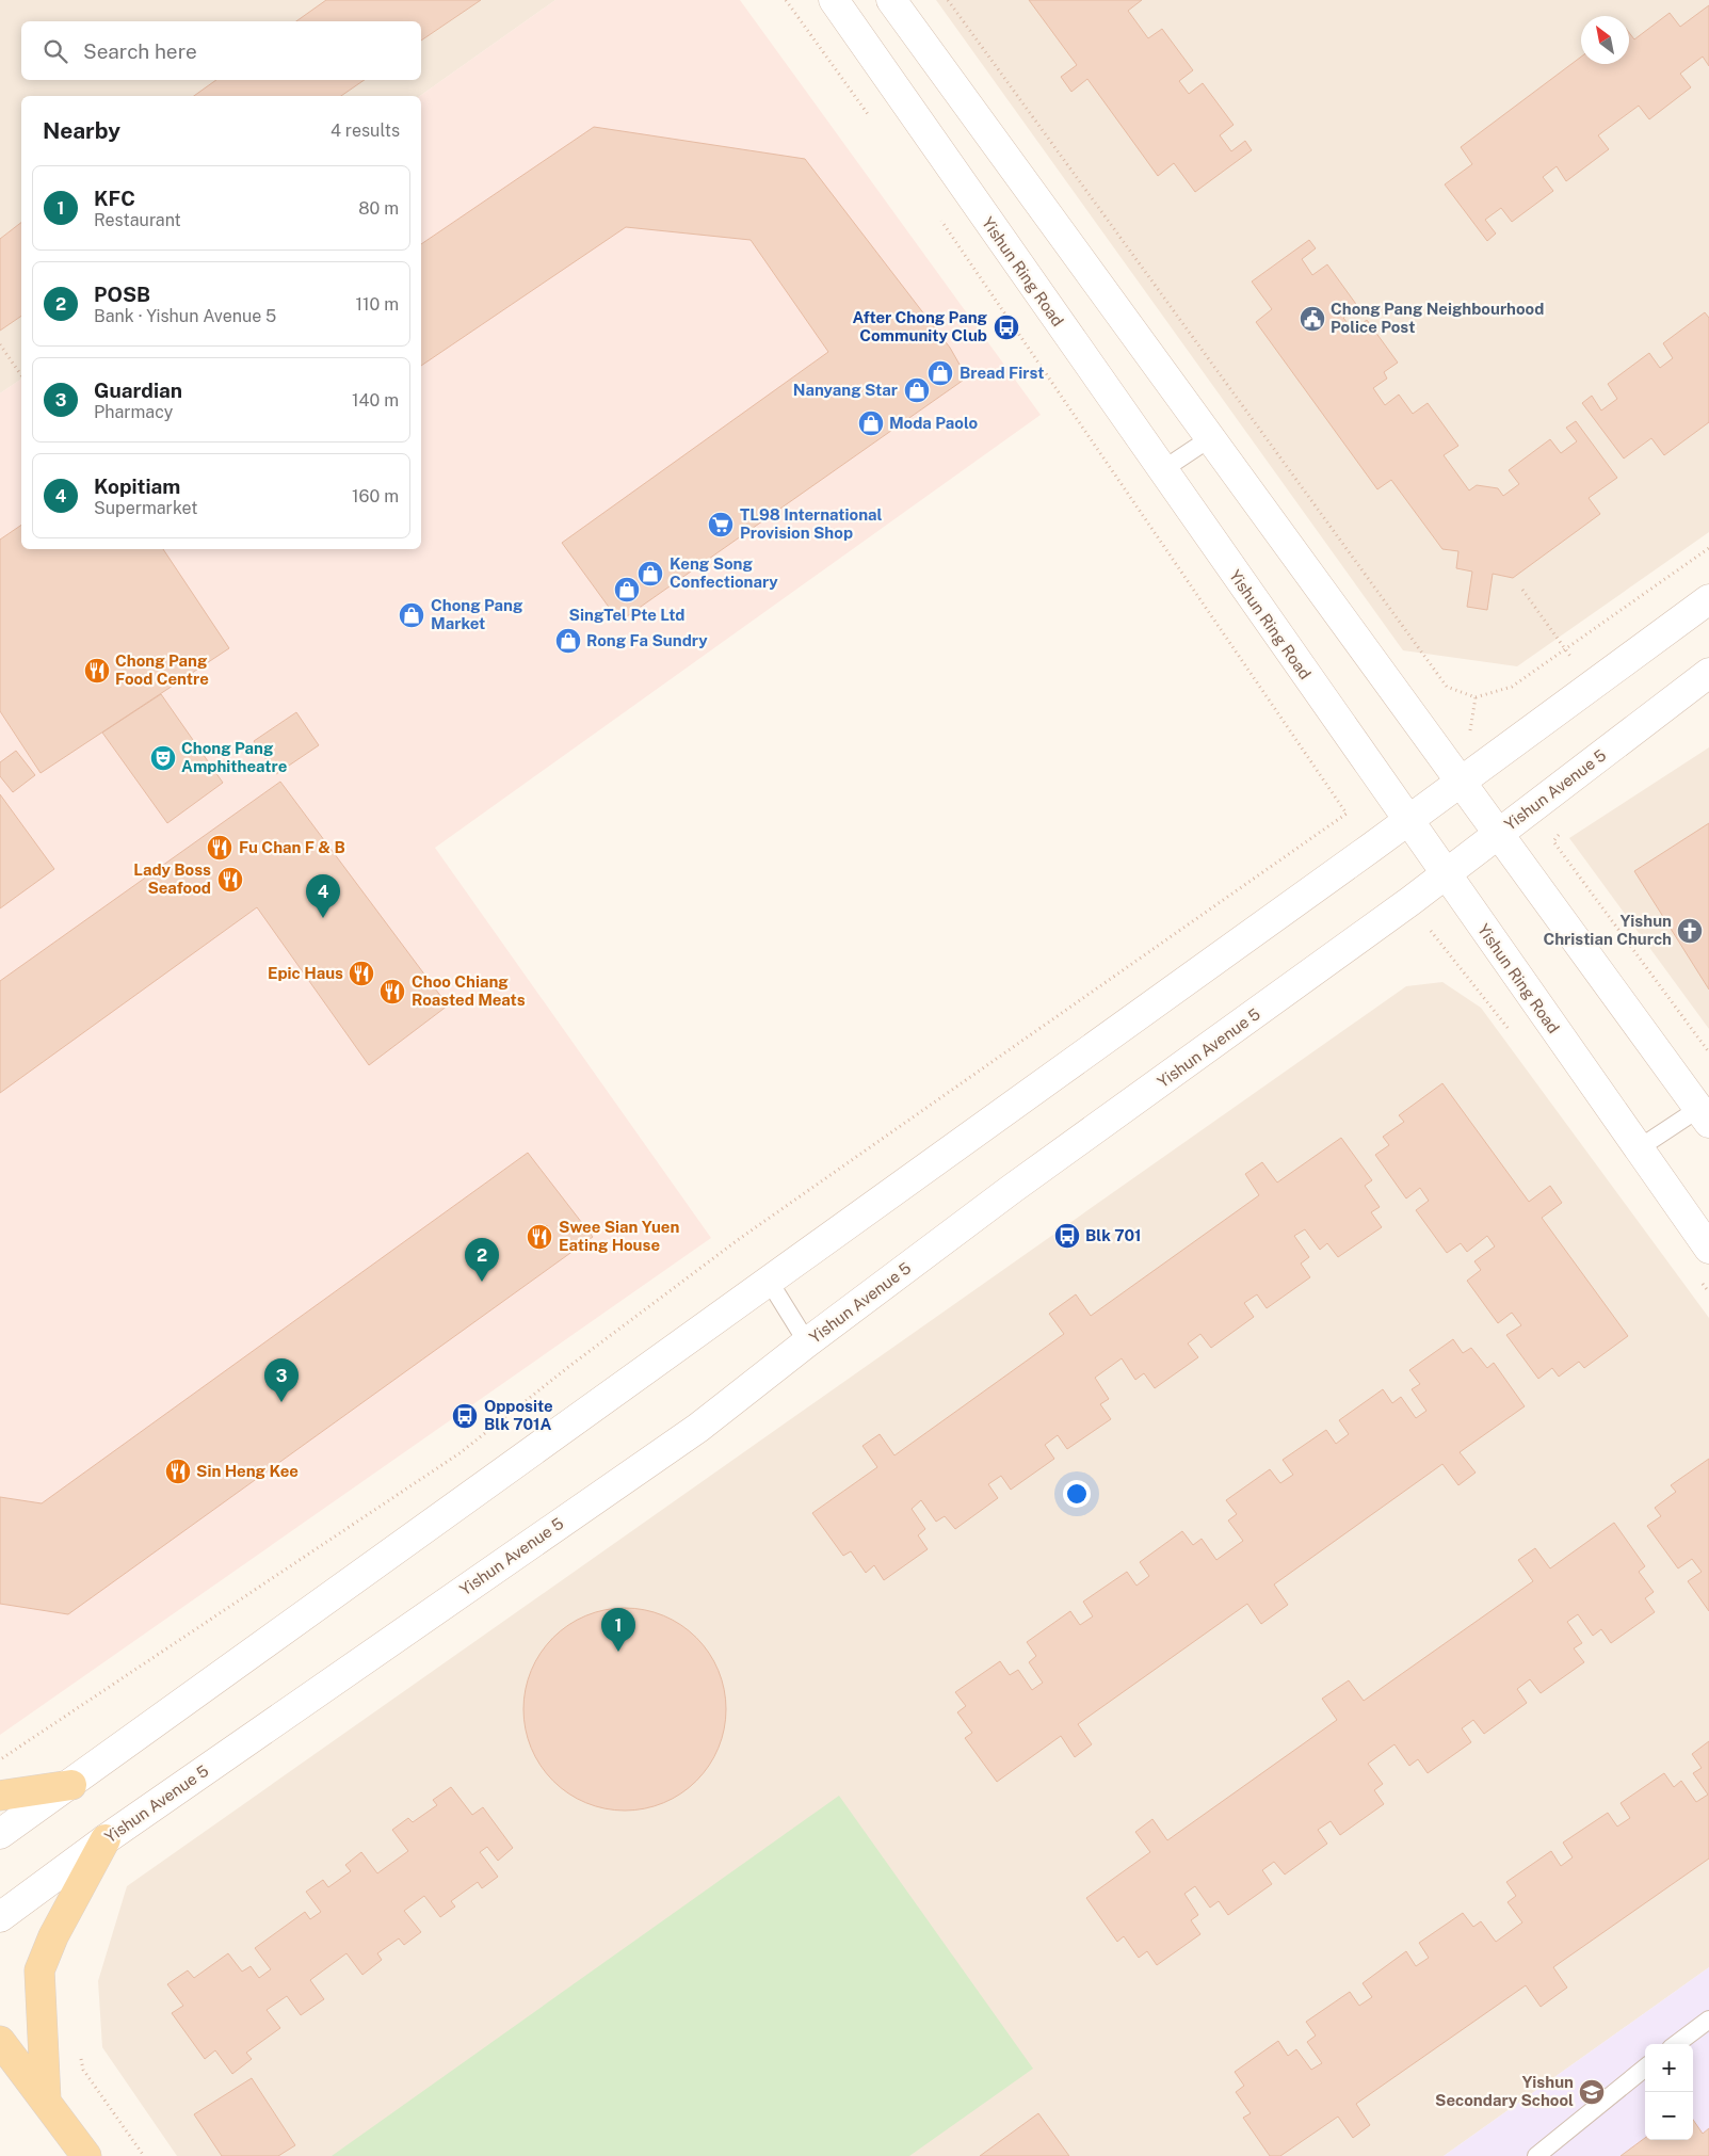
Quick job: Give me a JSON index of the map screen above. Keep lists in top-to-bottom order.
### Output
{
  "streets": {
    "main road": ["Yishun Ring Road", "Yishun Avenue 5"]
  },
  "crossings": [
    ["Yishun Ring Road", "Yishun Avenue 5"]
  ],
  "places": {
    "public building": ["Chong Pang Neighbourhood Police Post"],
    "bus stop": ["After Chong Pang Community Club", "Blk 701", "Opposite Blk 701A"],
    "shop": [
      "Bread First",
      "Nanyang Star",
      "Moda Paolo",
      "Keng Song Confectionary",
      "SingTel Pte Ltd",
      "Chong Pang Market",
      "Rong Fa Sundry"
    ],
    "supermarket": ["TL98 International Provision Shop"],
    "restaurant": [
      "Chong Pang Food Centre",
      "Fu Chan F & B",
      "Lady Boss Seafood",
      "Epic Haus",
      "Choo Chiang Roasted Meats",
      "Swee Sian Yuen Eating House",
      "Sin Heng Kee"
    ],
    "theatre": ["Chong Pang Amphitheatre"],
    "church": ["Yishun Christian Church"],
    "school or university": ["Yishun Secondary School"]
  },
  "north": "top left",
  "page": {
    "search": "Search here",
    "heading": ["Nearby", "4 results"],
    "list": [
      {
        "mark": "1",
        "name": "KFC",
        "note": "Restaurant",
        "value": "80 m"
      },
      {
        "mark": "2",
        "name": "POSB",
        "note": "Bank · Yishun Avenue 5",
        "value": "110 m"
      },
      {
        "mark": "3",
        "name": "Guardian",
        "note": "Pharmacy",
        "value": "140 m"
      },
      {
        "mark": "4",
        "name": "Kopitiam",
        "note": "Supermarket",
        "value": "160 m"
      }
    ],
    "pins": [
      "4",
      "2",
      "3",
      "1"
    ],
    "map_buttons": ["+", "−"]
  }
}
